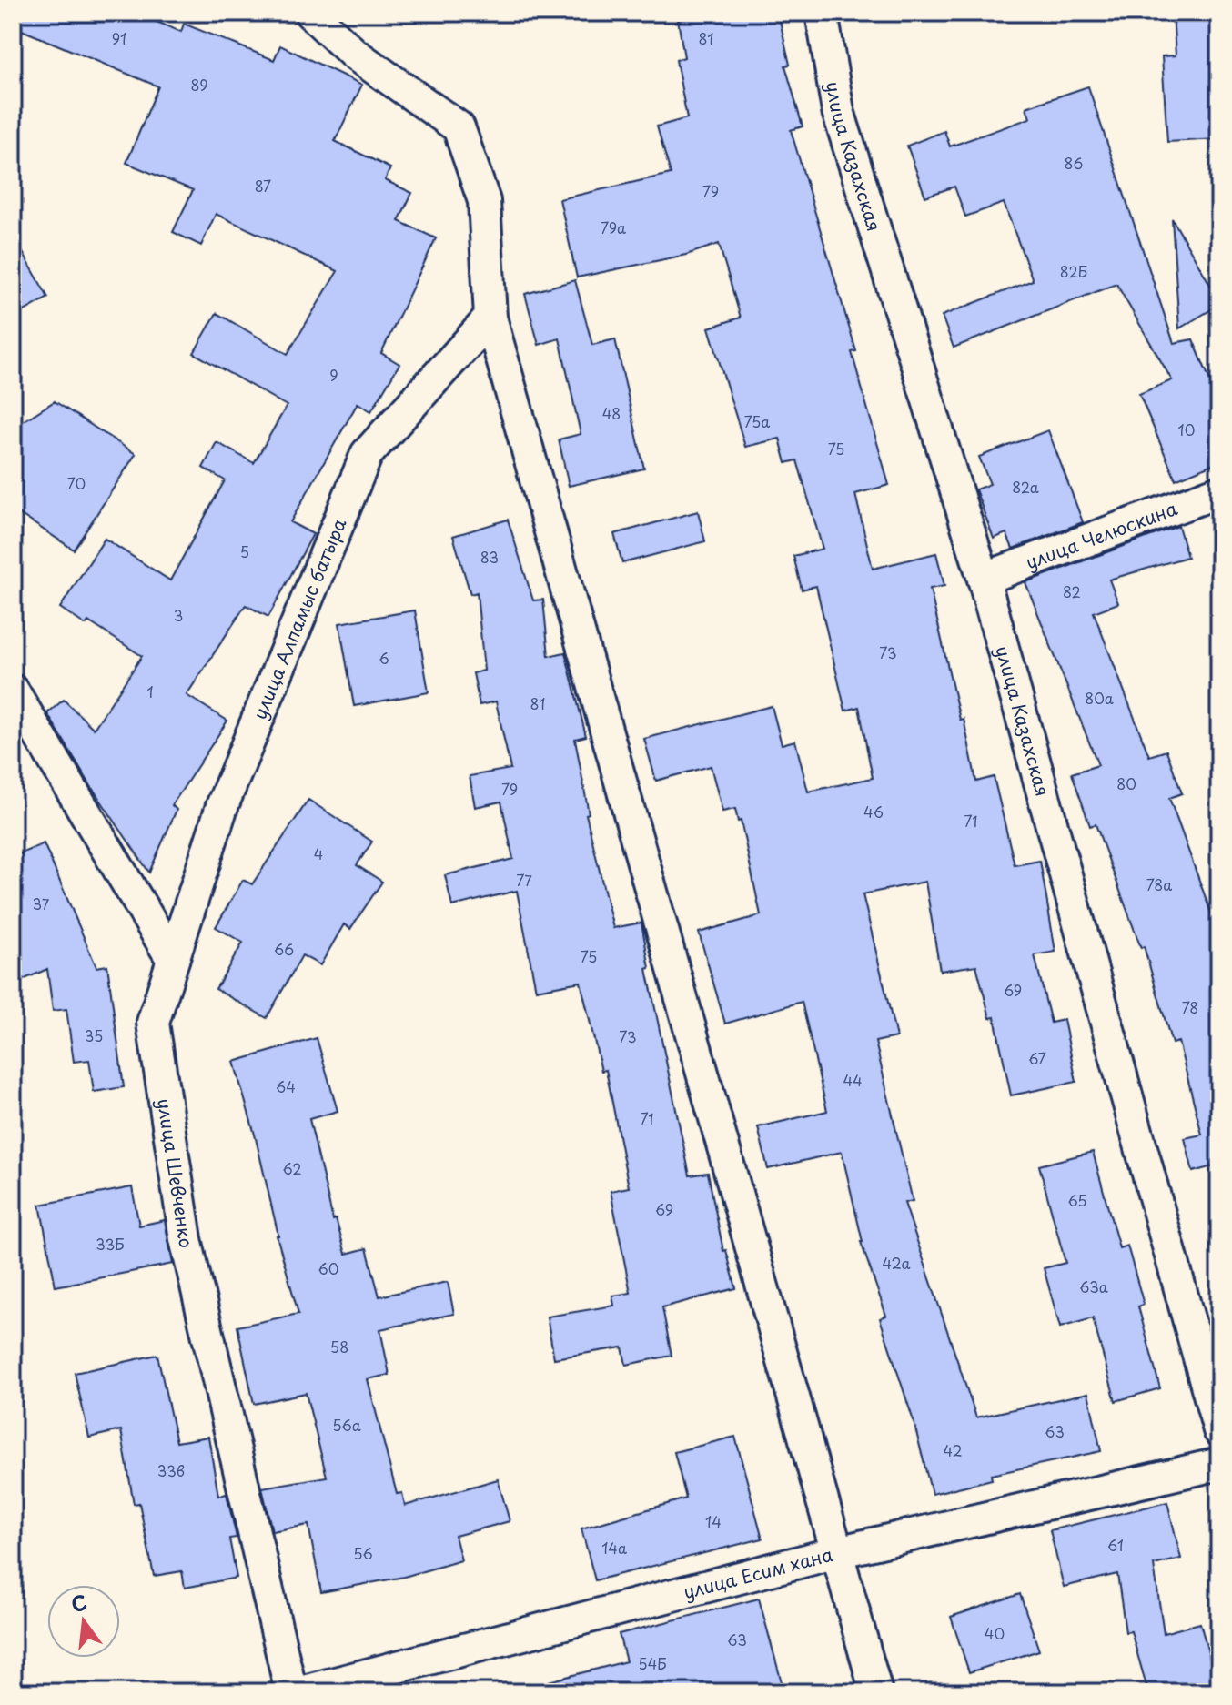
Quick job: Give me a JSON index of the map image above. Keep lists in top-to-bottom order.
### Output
{
  "streets": {
    "street": [
      "улица Казахская",
      "улица Челюскина",
      "улица Алпамыс батыра",
      "улица Шевченко",
      "улица Есим хана"
    ]
  },
  "crossings": [
    ["улица Казахская", "улица Челюскина"],
    ["улица Алпамыс батыра", "улица Шевченко"]
  ],
  "house_numbers": [
    "91",
    "81",
    "89",
    "86",
    "87",
    "79",
    "79а",
    "82Б",
    "9",
    "48",
    "75а",
    "10",
    "75",
    "70",
    "82а",
    "5",
    "83",
    "82",
    "3",
    "73",
    "6",
    "1",
    "80а",
    "81",
    "80",
    "79",
    "46",
    "71",
    "4",
    "77",
    "78а",
    "37",
    "66",
    "75",
    "69",
    "78",
    "35",
    "73",
    "67",
    "44",
    "64",
    "71",
    "62",
    "65",
    "69",
    "33Б",
    "42а",
    "60",
    "63а",
    "58",
    "56а",
    "63",
    "42",
    "33в",
    "14",
    "61",
    "14а",
    "56",
    "40",
    "63",
    "54Б"
  ],
  "north": "top"
}
